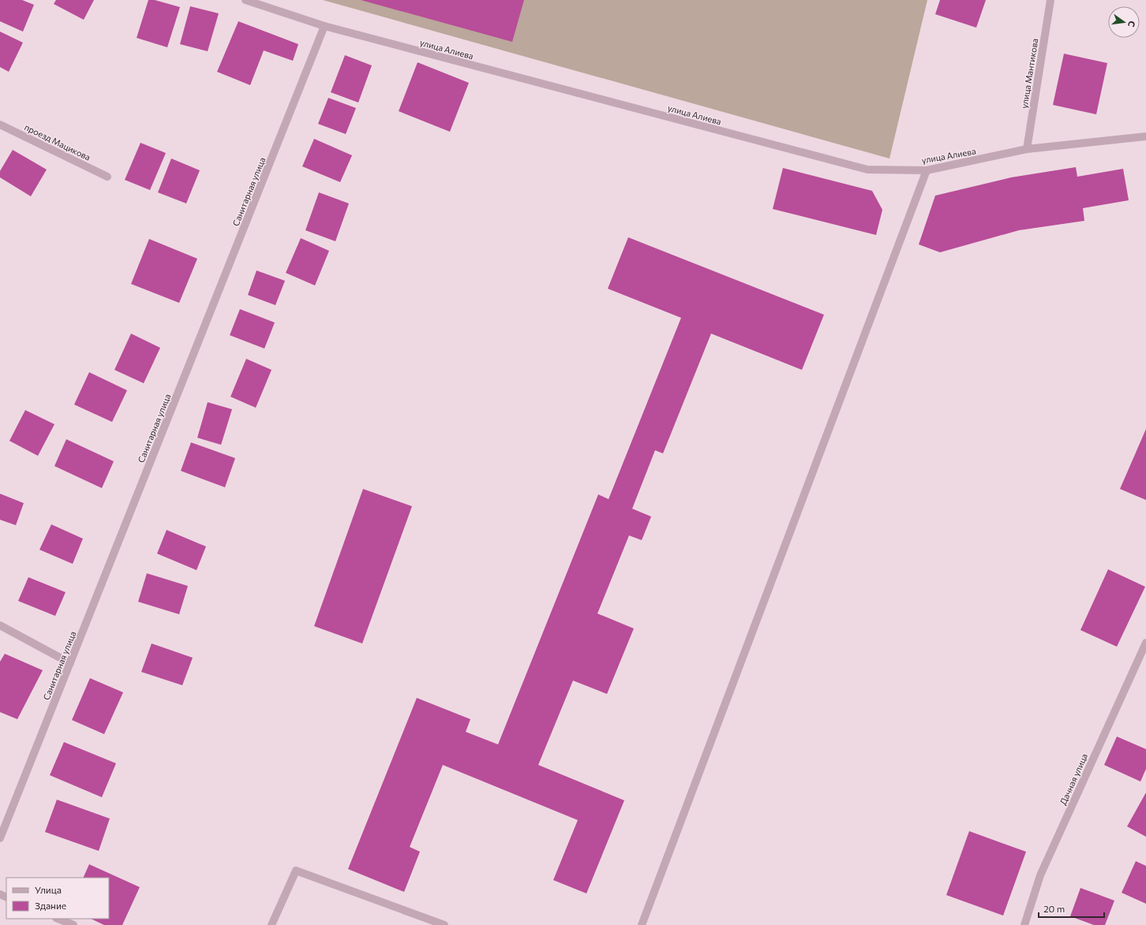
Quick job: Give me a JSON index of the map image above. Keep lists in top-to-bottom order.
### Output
{
  "streets": {
    "street": [
      "улица Алиева",
      "улица Мантикова",
      "проезд Мацикова",
      "Санитарная улица",
      "Дачная улица"
    ]
  },
  "crossings": [
    ["улица Алиева", "улица Мантикова"],
    ["улица Алиева", "Санитарная улица"]
  ],
  "legend": ["Улица", "Здание"],
  "scale_bar": "20 m",
  "north": "right"
}
